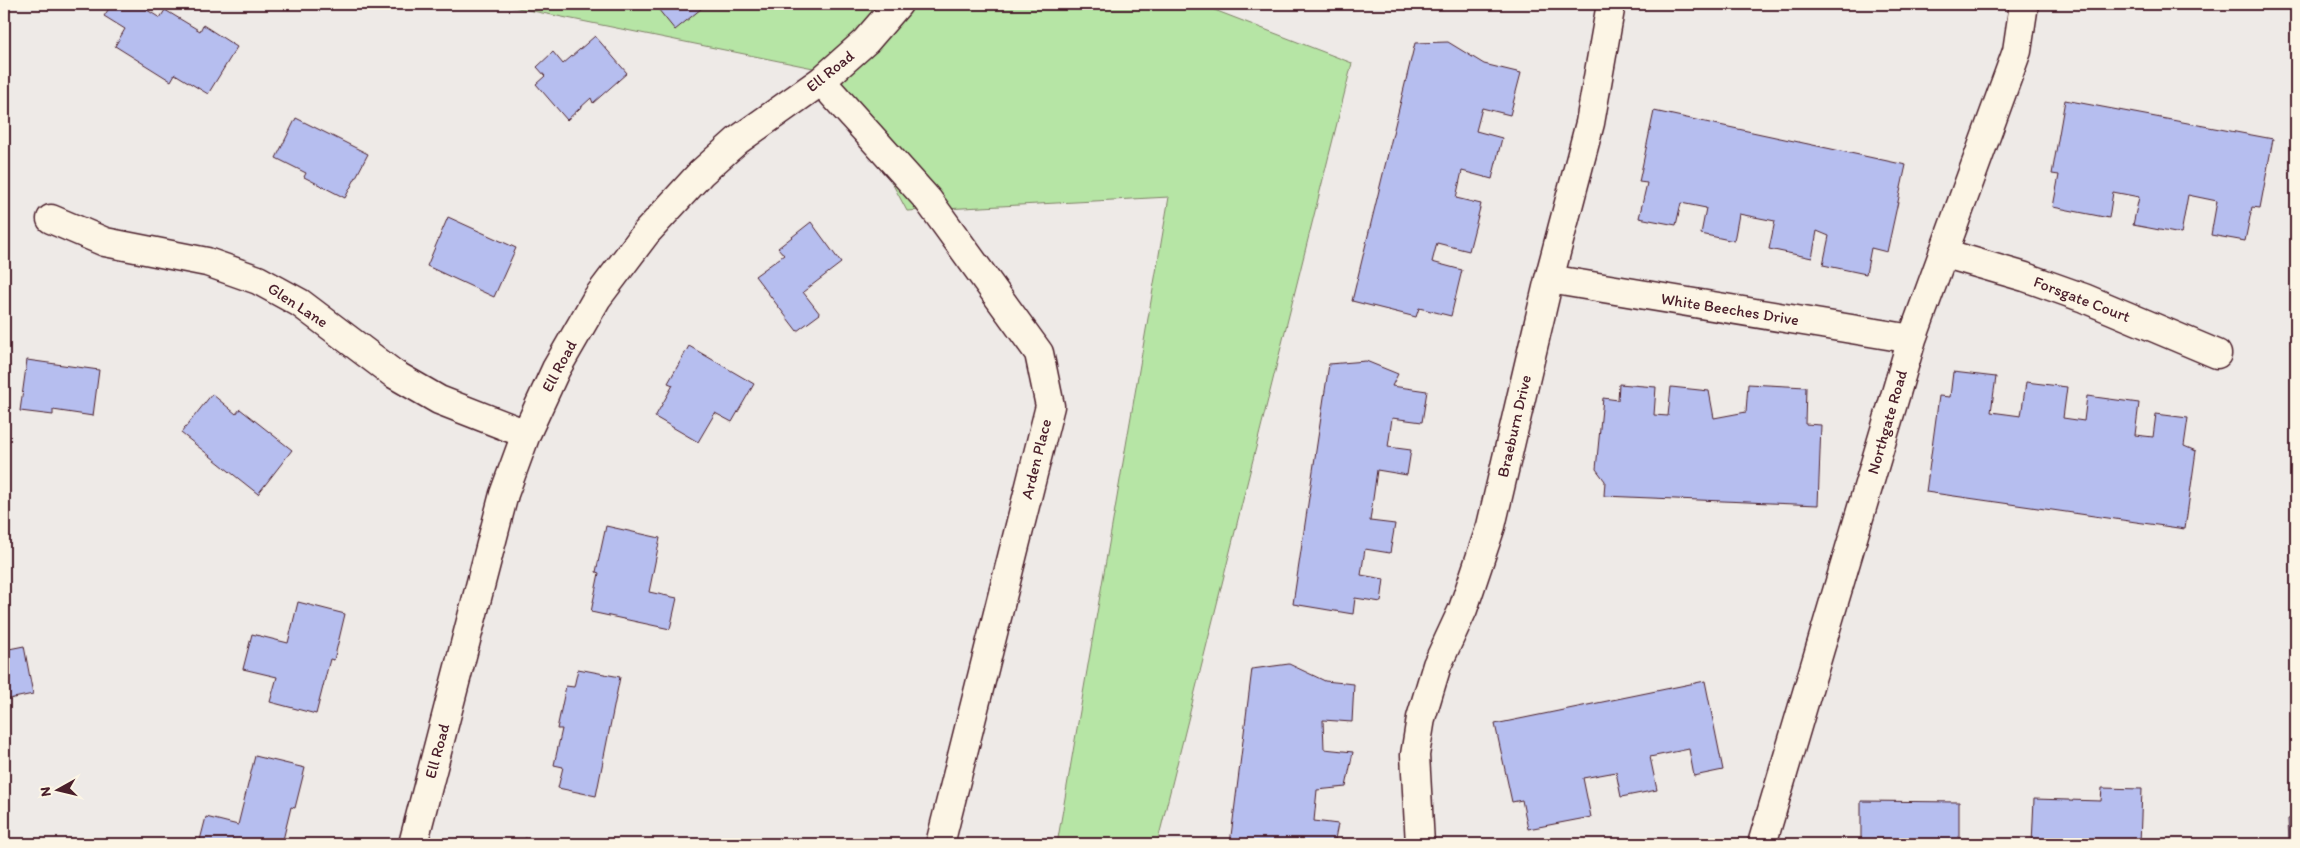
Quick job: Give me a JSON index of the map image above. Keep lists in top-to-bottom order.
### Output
{
  "streets": {
    "street": [
      "Ell Road",
      "Forsgate Court",
      "Glen Lane",
      "White Beeches Drive",
      "Northgate Road",
      "Braeburn Drive",
      "Arden Place"
    ]
  },
  "crossings": [
    ["Ell Road", "Glen Lane"],
    ["Ell Road", "Arden Place"],
    ["Forsgate Court", "Northgate Road"],
    ["White Beeches Drive", "Northgate Road"],
    ["White Beeches Drive", "Braeburn Drive"]
  ],
  "north": "left"
}
